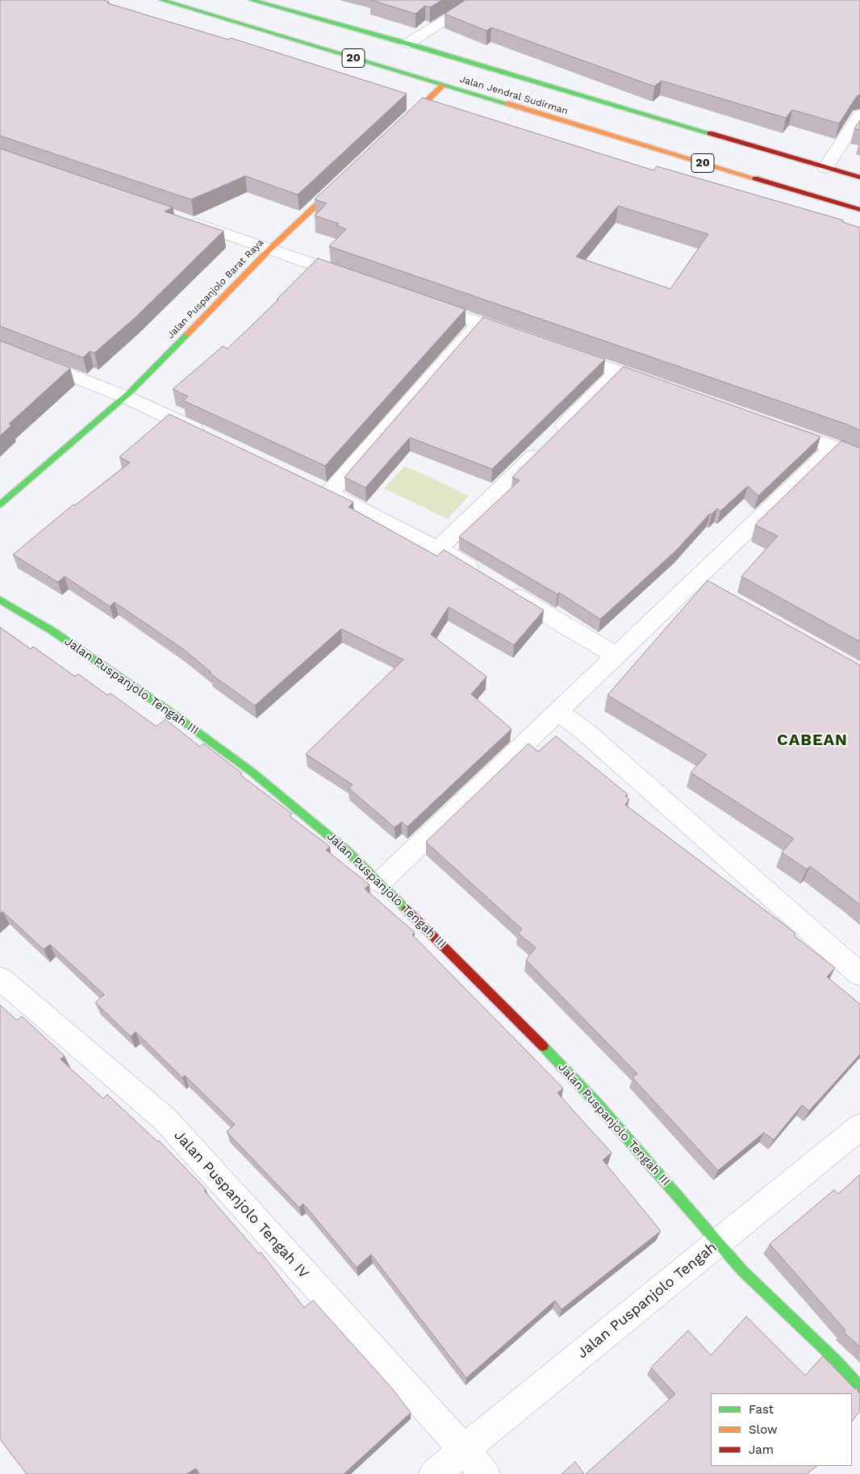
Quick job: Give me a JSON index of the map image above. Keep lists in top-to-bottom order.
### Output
{
  "streets": {
    "main road": [
      "20",
      "Jalan Jendral Sudirman",
      "Jalan Puspanjolo Barat Raya",
      "Jalan Puspanjolo Tengah III"
    ],
    "street": ["Jalan Puspanjolo Tengah IV", "Jalan Puspanjolo Tengah"]
  },
  "crossings": [
    ["Jalan Puspanjolo Tengah III", "Jalan Puspanjolo Tengah"],
    ["Jalan Puspanjolo Tengah IV", "Jalan Puspanjolo Tengah"]
  ],
  "districts": ["CABEAN"],
  "legend": ["Fast", "Slow", "Jam"]
}
